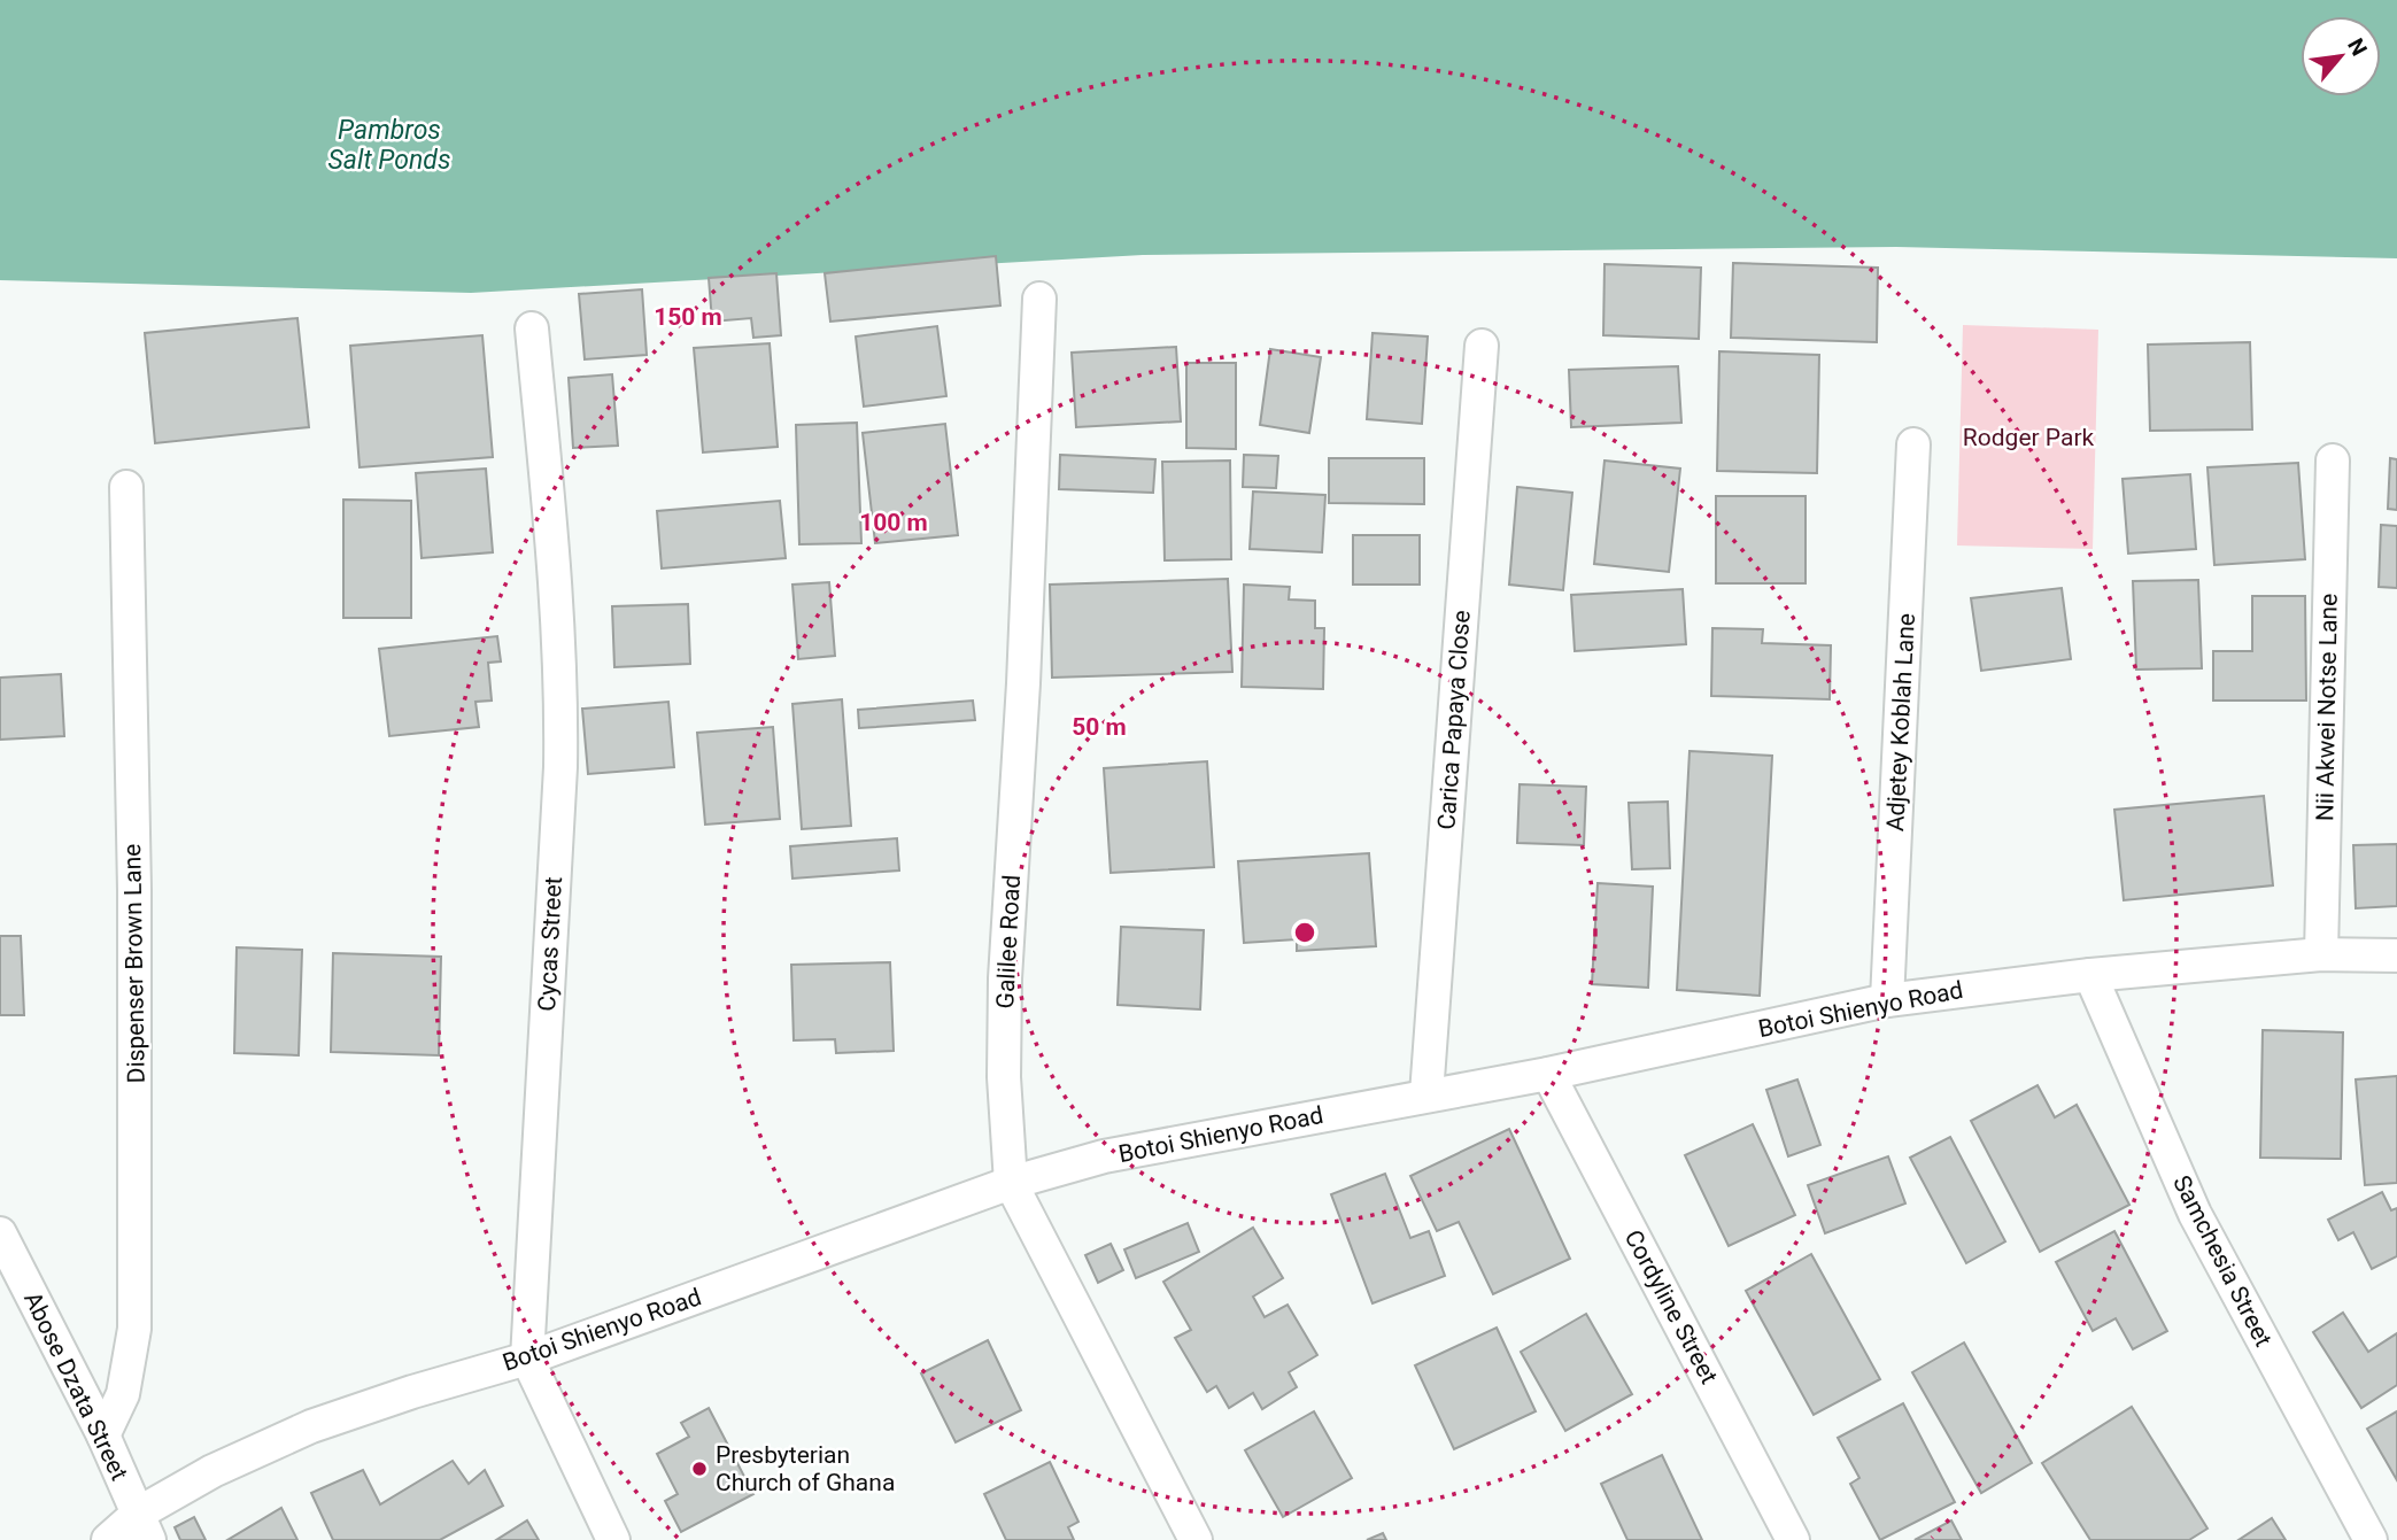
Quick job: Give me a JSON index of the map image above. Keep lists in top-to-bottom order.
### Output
{
  "streets": {
    "street": [
      "Nii Akwei Notse Lane",
      "Carica Papaya Close",
      "Adjetey Koblah Lane",
      "Galilee Road",
      "Cycas Street",
      "Dispenser Brown Lane",
      "Botoi Shienyo Road",
      "Samchesia Street",
      "Cordyline Street",
      "Abose Dzata Street"
    ]
  },
  "crossings": [
    ["Nii Akwei Notse Lane", "Botoi Shienyo Road"],
    ["Carica Papaya Close", "Botoi Shienyo Road"],
    ["Adjetey Koblah Lane", "Botoi Shienyo Road"],
    ["Galilee Road", "Botoi Shienyo Road"],
    ["Cycas Street", "Botoi Shienyo Road"],
    ["Dispenser Brown Lane", "Abose Dzata Street"],
    ["Botoi Shienyo Road", "Samchesia Street"],
    ["Botoi Shienyo Road", "Cordyline Street"],
    ["Botoi Shienyo Road", "Abose Dzata Street"]
  ],
  "water": ["Pambros Salt Ponds"],
  "parks": ["Rodger Park"],
  "places": ["Presbyterian Church of Ghana"],
  "north": "top right",
  "rings": ["150 m", "100 m", "50 m"]
}
